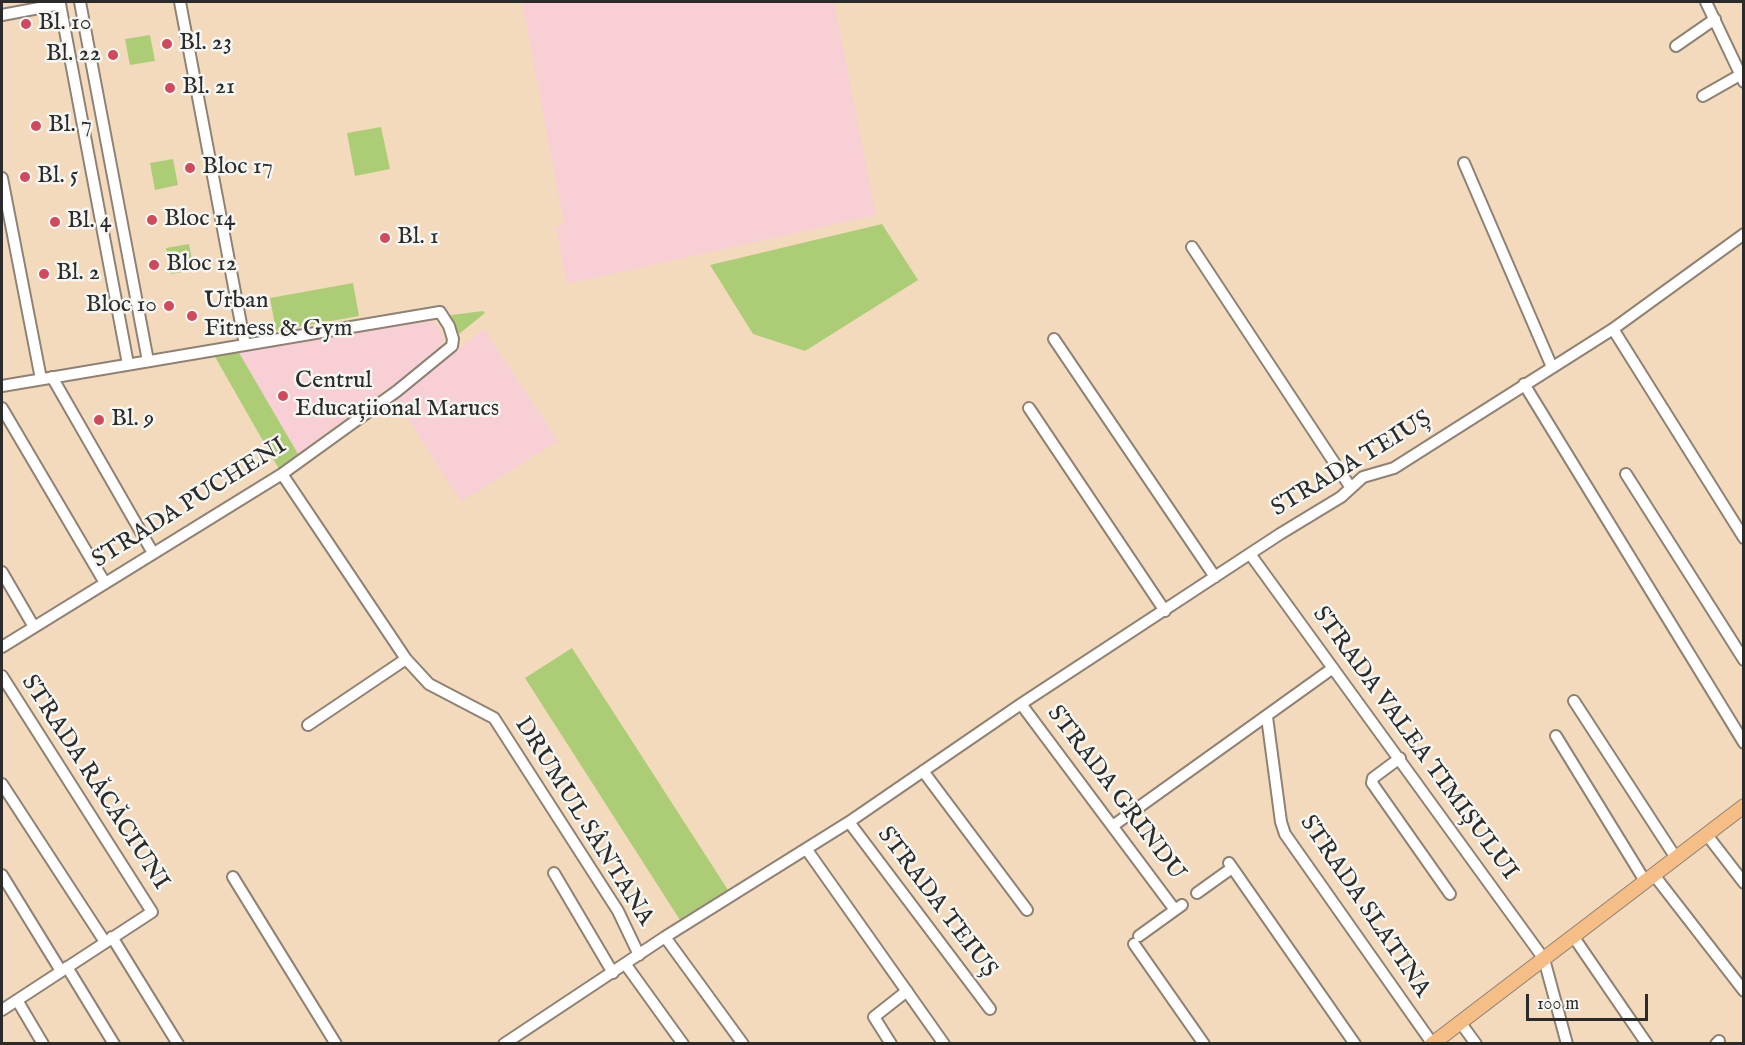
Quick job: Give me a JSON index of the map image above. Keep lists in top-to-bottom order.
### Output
{
  "streets": {
    "street": [
      "STRADA TEIUȘ",
      "STRADA PUCHENI",
      "STRADA VALEA TIMIȘULUI",
      "STRADA RĂCĂCIUNI",
      "STRADA GRINDU",
      "DRUMUL SÂNTANA",
      "STRADA SLATINA"
    ]
  },
  "crossings": [
    ["STRADA TEIUȘ", "STRADA VALEA TIMIȘULUI"],
    ["STRADA TEIUȘ", "STRADA GRINDU"],
    ["STRADA TEIUȘ", "DRUMUL SÂNTANA"],
    ["STRADA PUCHENI", "DRUMUL SÂNTANA"]
  ],
  "places": [
    "Bl. 10",
    "Bl. 23",
    "Bl. 22",
    "Bl. 21",
    "Bl. 7",
    "Bloc 17",
    "Bl. 5",
    "Bloc 14",
    "Bl. 4",
    "Bl. 1",
    "Bloc 12",
    "Bl. 2",
    "Bloc 10",
    "Urban Fitness & Gym",
    "Centrul Educațiional Marucs",
    "Bl. 9"
  ],
  "scale_bar": "100 m"
}
